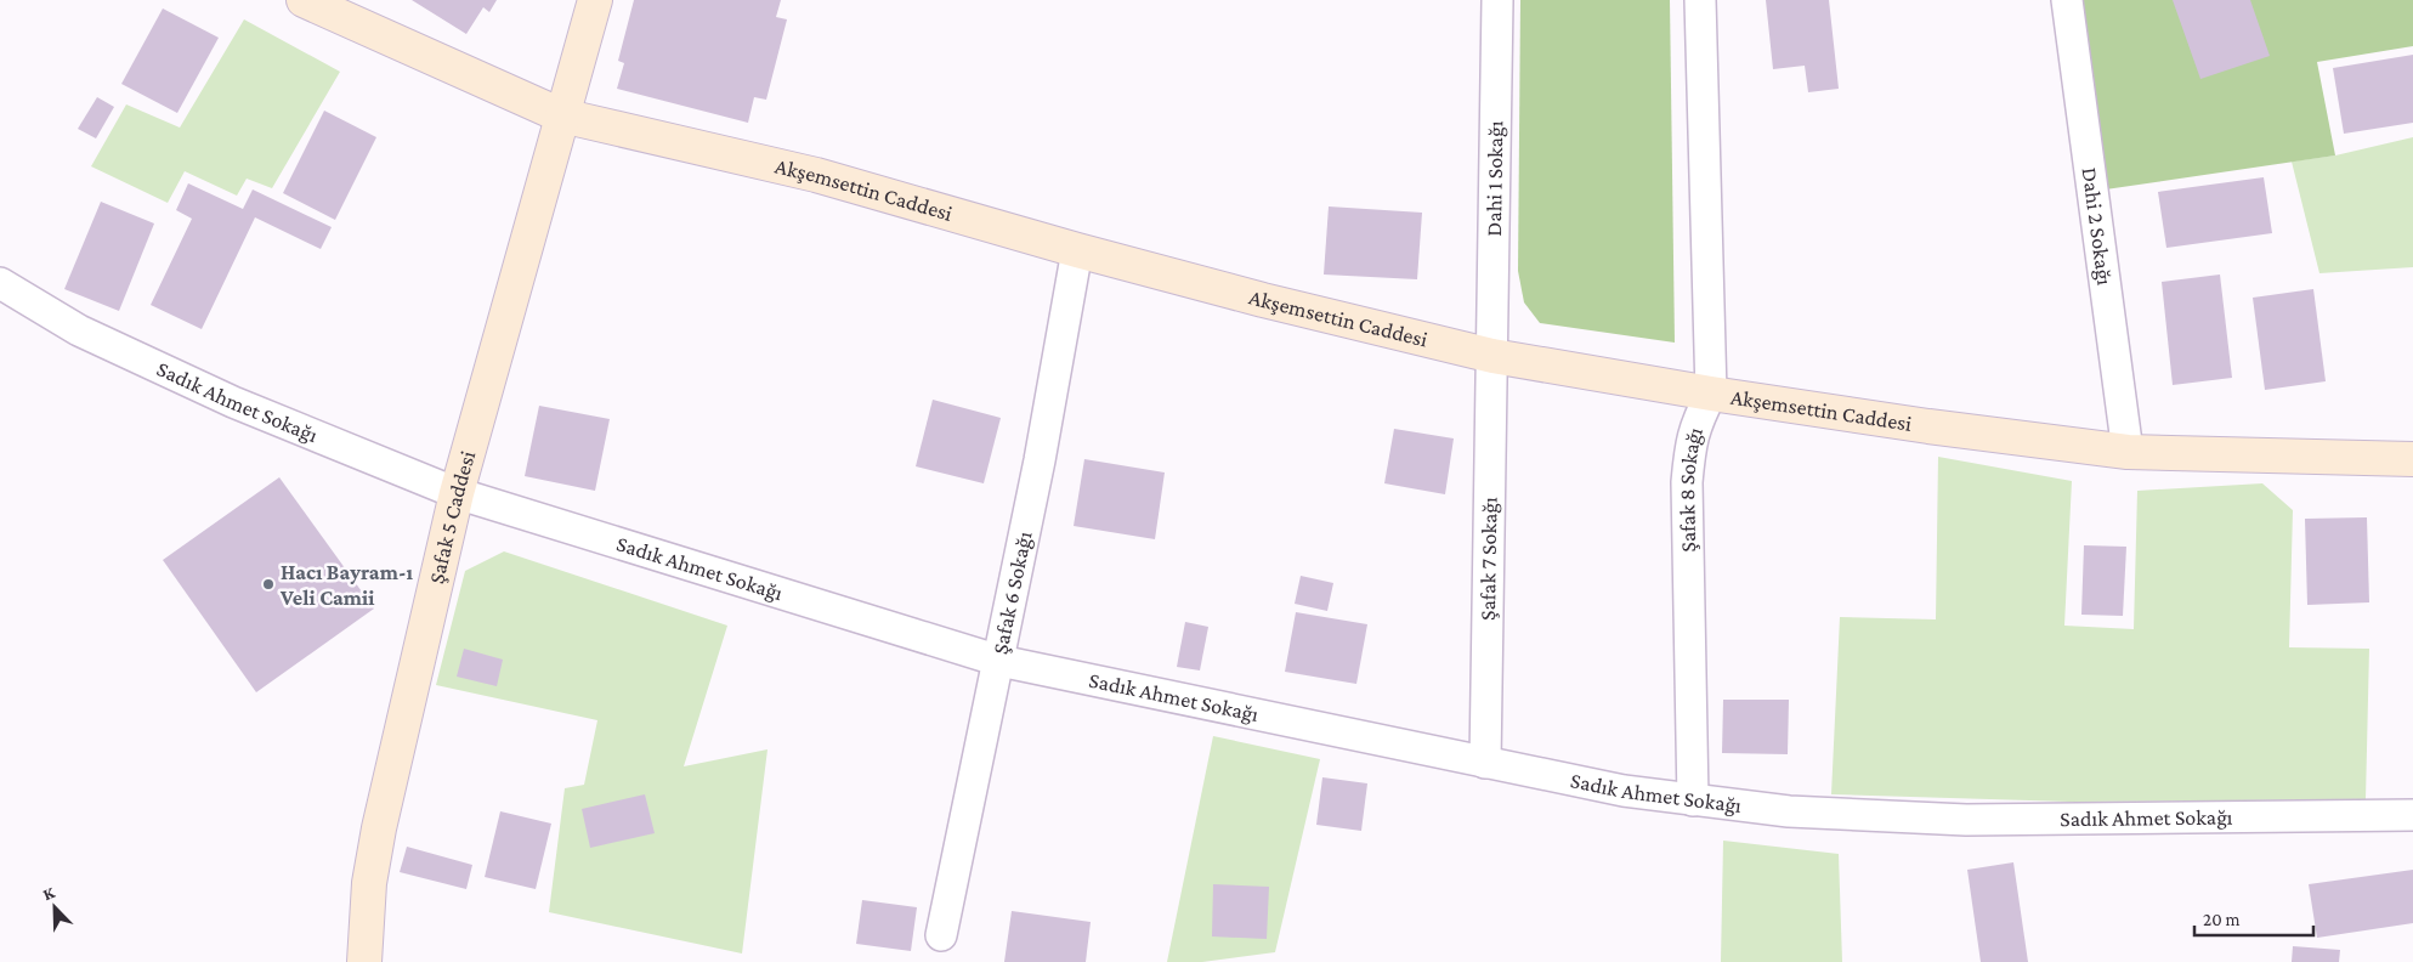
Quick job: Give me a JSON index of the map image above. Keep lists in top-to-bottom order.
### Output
{
  "streets": {
    "street": [
      "Dahi 1 Sokağı",
      "Akşemsettin Caddesi",
      "Dahi 2 Sokağı",
      "Sadık Ahmet Sokağı",
      "Şafak 8 Sokağı",
      "Şafak 5 Caddesi",
      "Şafak 7 Sokağı",
      "Şafak 6 Sokağı"
    ]
  },
  "crossings": [
    ["Dahi 1 Sokağı", "Akşemsettin Caddesi"],
    ["Dahi 1 Sokağı", "Şafak 7 Sokağı"],
    ["Akşemsettin Caddesi", "Dahi 2 Sokağı"],
    ["Akşemsettin Caddesi", "Şafak 8 Sokağı"],
    ["Akşemsettin Caddesi", "Şafak 5 Caddesi"],
    ["Akşemsettin Caddesi", "Şafak 7 Sokağı"],
    ["Akşemsettin Caddesi", "Şafak 6 Sokağı"],
    ["Sadık Ahmet Sokağı", "Şafak 8 Sokağı"],
    ["Sadık Ahmet Sokağı", "Şafak 5 Caddesi"],
    ["Sadık Ahmet Sokağı", "Şafak 7 Sokağı"],
    ["Sadık Ahmet Sokağı", "Şafak 6 Sokağı"]
  ],
  "places": ["Hacı Bayram-ı Veli Camii"],
  "scale_bar": "20 m",
  "north": "top left"
}
